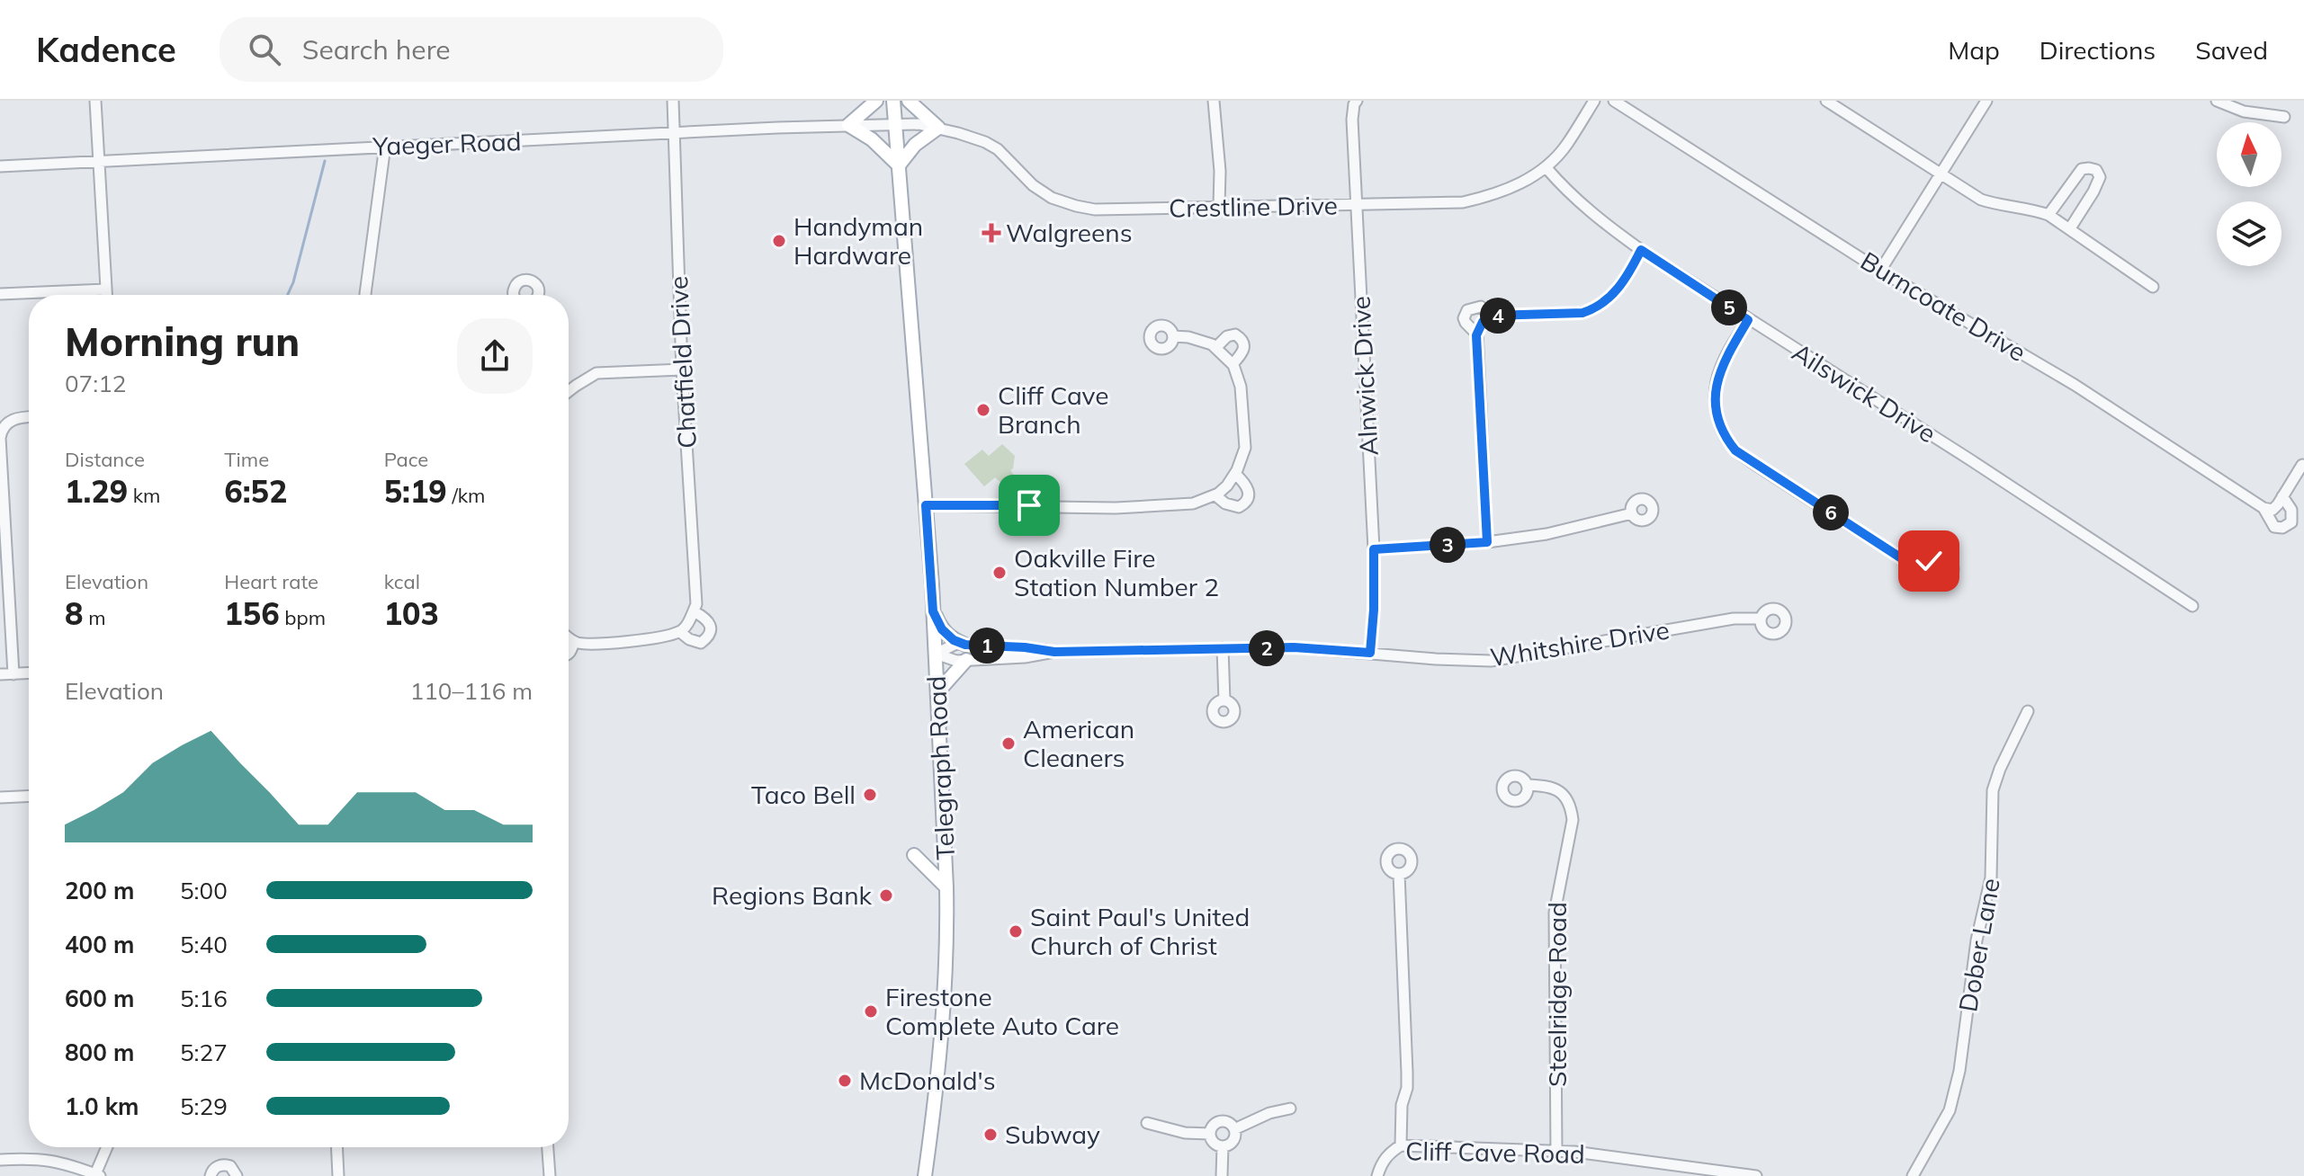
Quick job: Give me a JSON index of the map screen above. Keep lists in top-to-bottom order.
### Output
{
  "streets": {
    "main road": ["Telegraph Road"],
    "street": [
      "Yaeger Road",
      "Crestline Drive",
      "Burncoate Drive",
      "Chatfield Drive",
      "Alnwick Drive",
      "Ailswick Drive",
      "Whitshire Drive",
      "Dober Lane",
      "Steelridge Road",
      "Cliff Cave Road"
    ]
  },
  "crossings": [
    ["Yaeger Road", "Crestline Drive"],
    ["Yaeger Road", "Chatfield Drive"],
    ["Yaeger Road", "Telegraph Road"],
    ["Crestline Drive", "Alnwick Drive"],
    ["Crestline Drive", "Ailswick Drive"],
    ["Crestline Drive", "Telegraph Road"],
    ["Alnwick Drive", "Whitshire Drive"],
    ["Whitshire Drive", "Telegraph Road"],
    ["Steelridge Road", "Cliff Cave Road"]
  ],
  "places": {
    "health": ["Walgreens"],
    "other": [
      "Handyman Hardware",
      "Cliff Cave Branch",
      "Oakville Fire Station Number 2",
      "American Cleaners",
      "Taco Bell",
      "Regions Bank",
      "Saint Paul's United Church of Christ",
      "Firestone Complete Auto Care",
      "McDonald's",
      "Subway"
    ]
  },
  "north": "top",
  "page": {
    "header": "Kadence",
    "search": "Search here",
    "nav": ["Map", "Directions", "Saved"],
    "pins": [
      "5",
      "4",
      "6",
      "3",
      "1",
      "2"
    ],
    "heading": ["Morning run", "07:12"],
    "stats": [
      ["Distance", "1.29 km"],
      ["Time", "6:52"],
      ["Pace", "5:19 /km"],
      ["Elevation", "8 m"],
      ["Heart rate", "156 bpm"],
      ["kcal", "103"]
    ],
    "chart": ["Elevation", "110–116 m"],
    "list": [
      {
        "name": "200 m",
        "note": "5:00"
      },
      {
        "name": "400 m",
        "note": "5:40"
      },
      {
        "name": "600 m",
        "note": "5:16"
      },
      {
        "name": "800 m",
        "note": "5:27"
      },
      {
        "name": "1.0 km",
        "note": "5:29"
      }
    ]
  }
}
